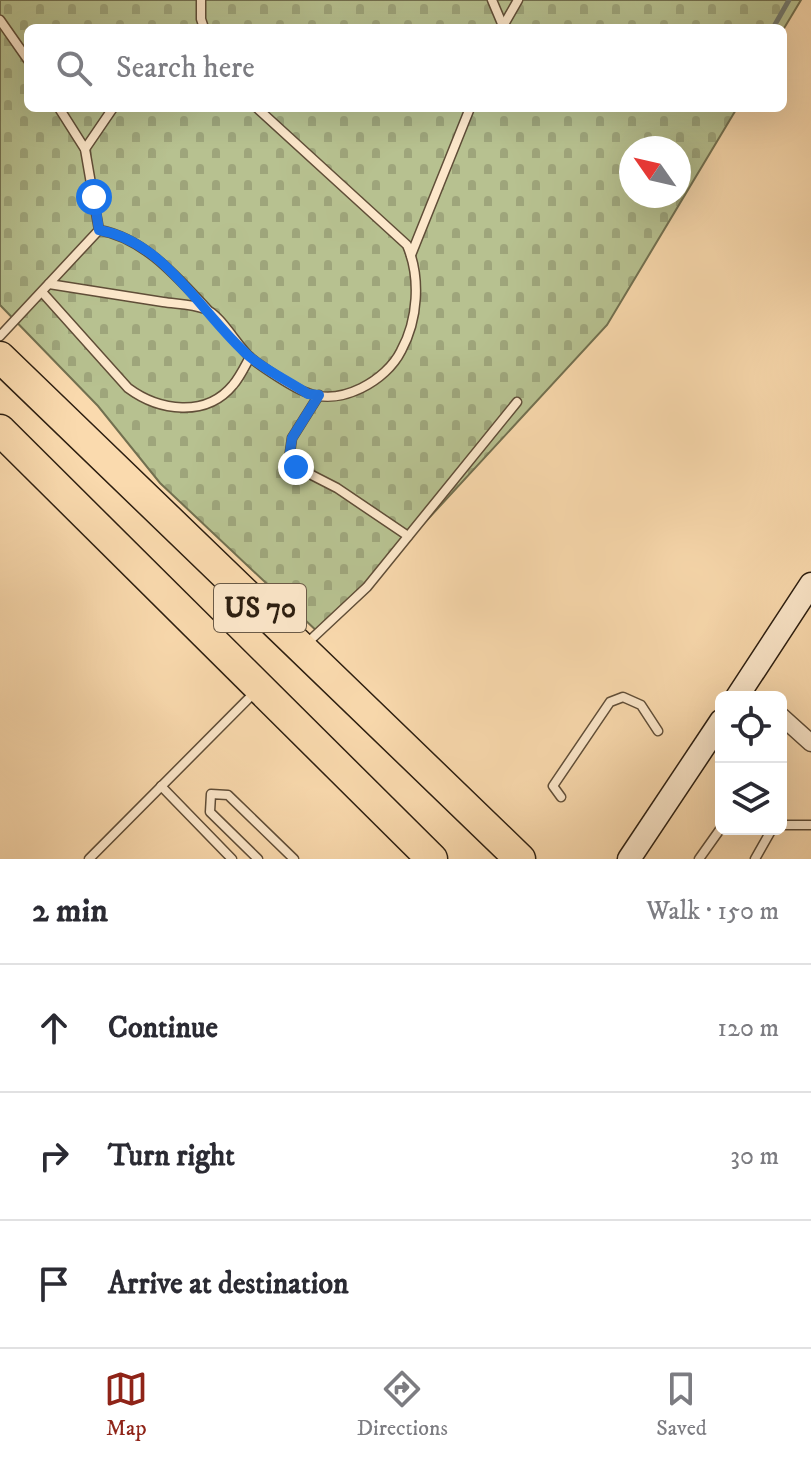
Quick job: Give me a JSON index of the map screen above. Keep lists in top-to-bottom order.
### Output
{
  "streets": {
    "highway": ["US 70"]
  },
  "north": "top left",
  "page": {
    "search": "Search here",
    "heading": ["2 min", "Walk · 150 m"],
    "list": [
      ["Continue", "120 m"],
      ["Turn right", "30 m"],
      "Arrive at destination"
    ],
    "nav": ["Map", "Directions", "Saved"]
  }
}
